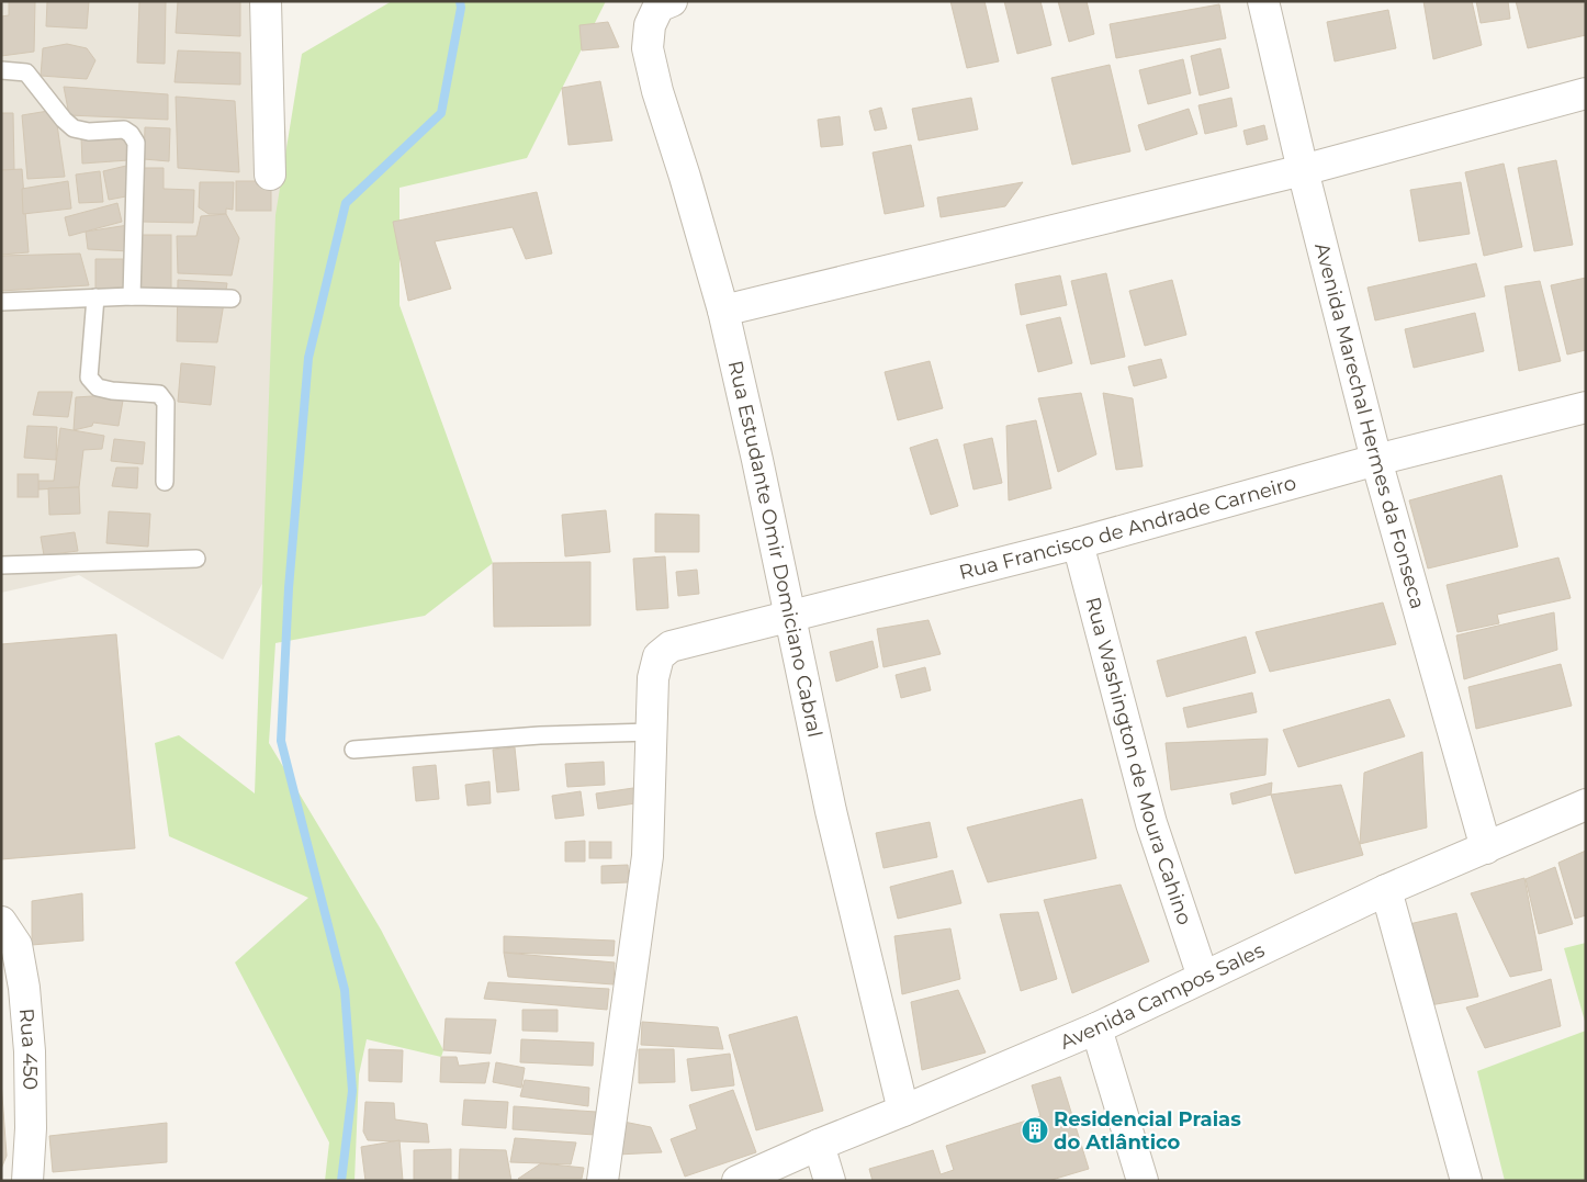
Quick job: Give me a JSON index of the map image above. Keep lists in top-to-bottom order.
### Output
{
  "streets": {
    "street": [
      "Avenida Marechal Hermes da Fonseca",
      "Rua Francisco de Andrade Carneiro",
      "Rua Estudante Omir Domiciano Cabral",
      "Rua Washington de Moura Cahino",
      "Avenida Campos Sales",
      "Rua 450"
    ]
  },
  "crossings": [
    ["Avenida Marechal Hermes da Fonseca", "Rua Francisco de Andrade Carneiro"],
    ["Avenida Marechal Hermes da Fonseca", "Avenida Campos Sales"],
    ["Rua Francisco de Andrade Carneiro", "Rua Estudante Omir Domiciano Cabral"],
    ["Rua Francisco de Andrade Carneiro", "Rua Washington de Moura Cahino"],
    ["Rua Estudante Omir Domiciano Cabral", "Avenida Campos Sales"],
    ["Rua Washington de Moura Cahino", "Avenida Campos Sales"]
  ],
  "places": {
    "building": ["Residencial Praias do Atlântico"]
  }
}
